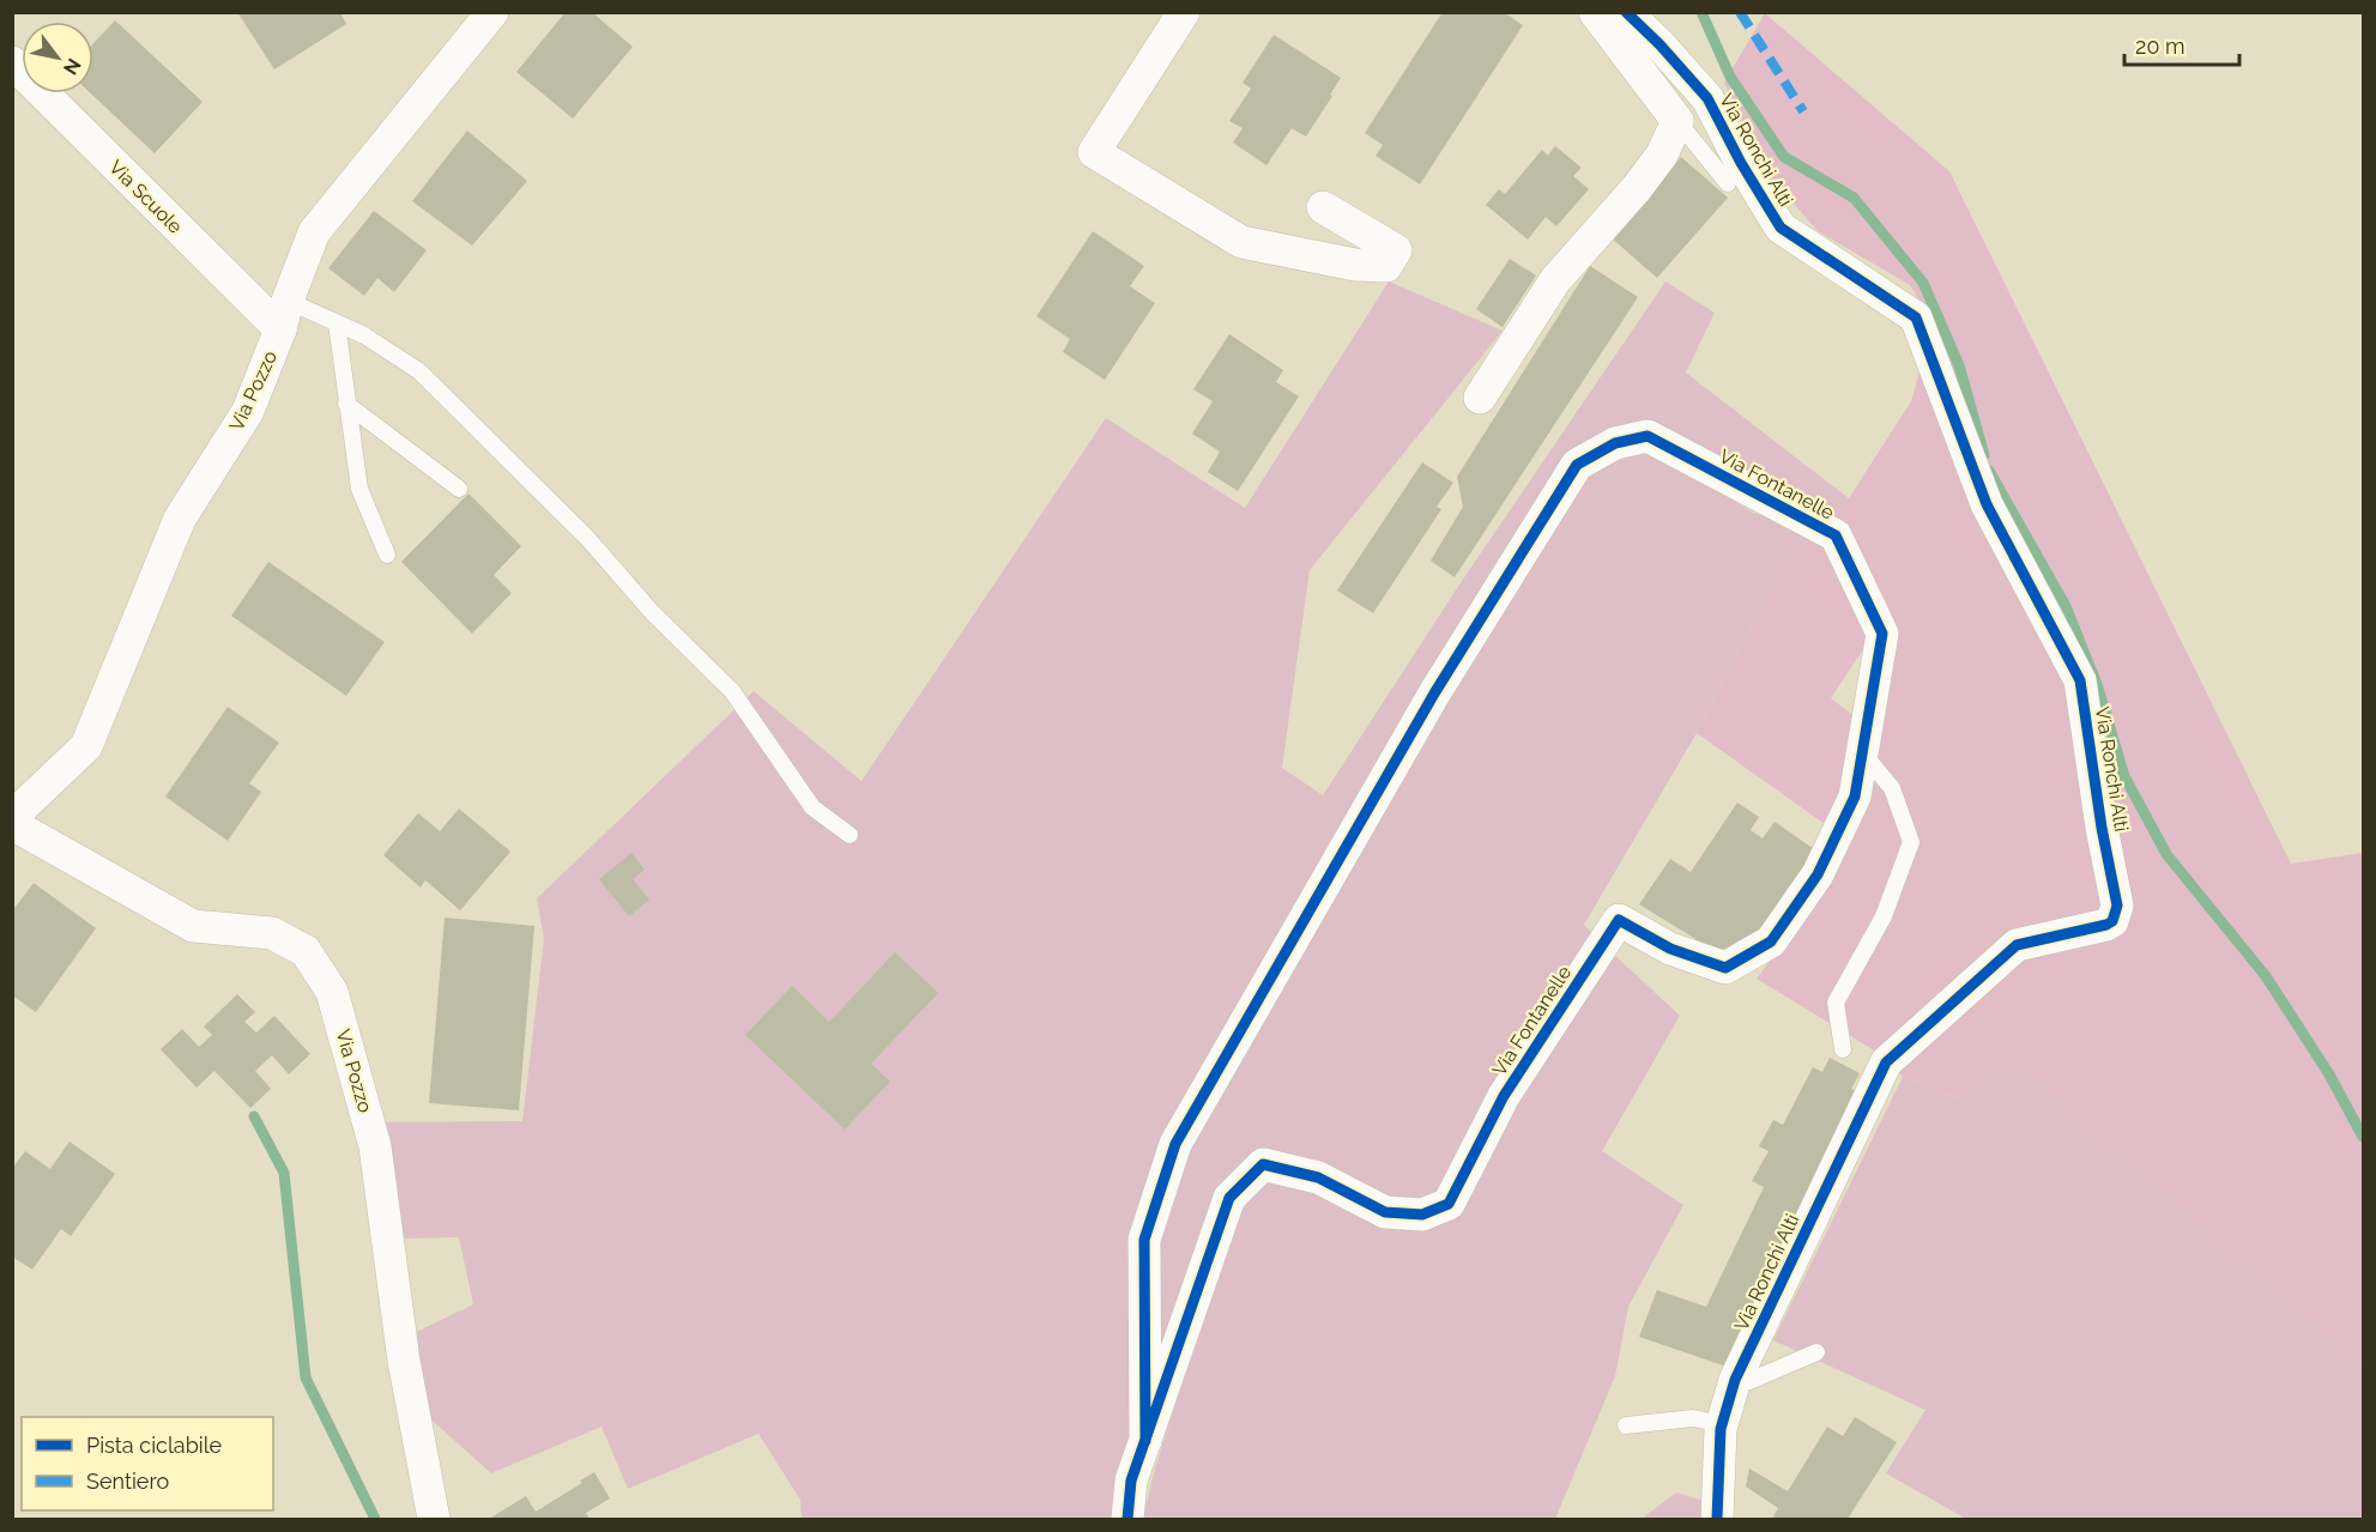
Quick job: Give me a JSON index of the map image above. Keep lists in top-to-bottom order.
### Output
{
  "streets": {
    "street": [
      "Via Ronchi Alti",
      "Via Scuole",
      "Via Pozzo",
      "Via Fontanelle"
    ]
  },
  "crossings": [
    ["Via Scuole", "Via Pozzo"]
  ],
  "legend": ["Pista ciclabile", "Sentiero"],
  "scale_bar": "20 m",
  "north": "bottom right"
}
